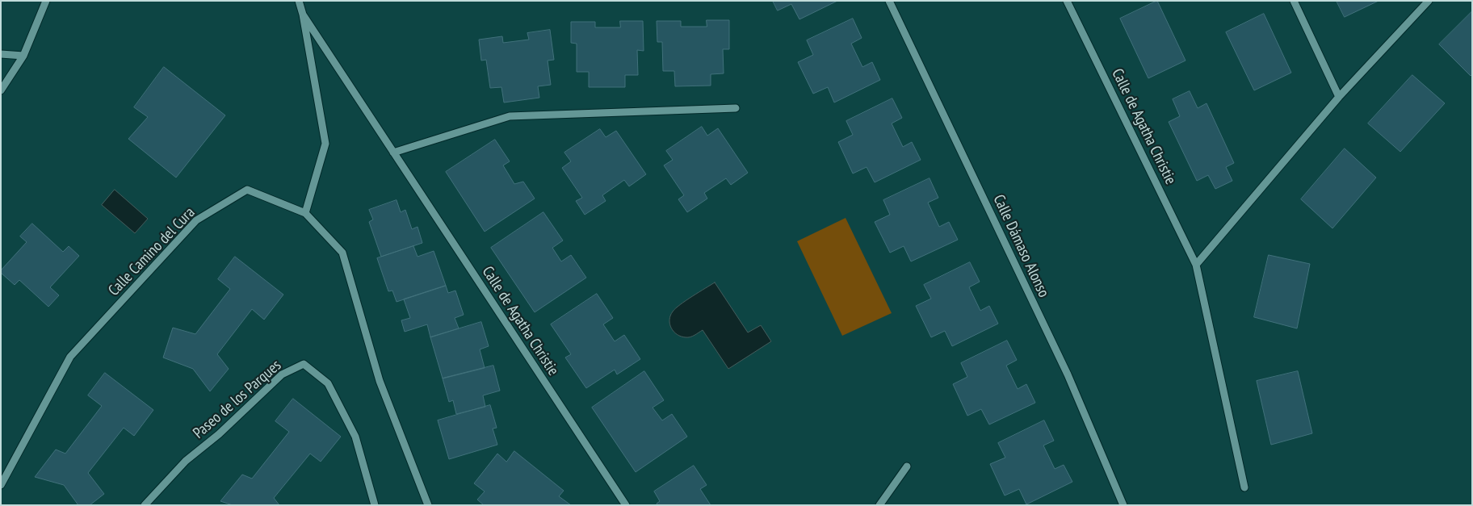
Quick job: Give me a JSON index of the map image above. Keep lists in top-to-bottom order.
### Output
{
  "streets": {
    "street": [
      "Calle de Agatha Christie",
      "Calle Dámaso Alonso",
      "Calle Camino del Cura",
      "Paseo de los Parques"
    ]
  },
  "crossings": [
    ["Calle de Agatha Christie", "Calle Camino del Cura"]
  ]
}
